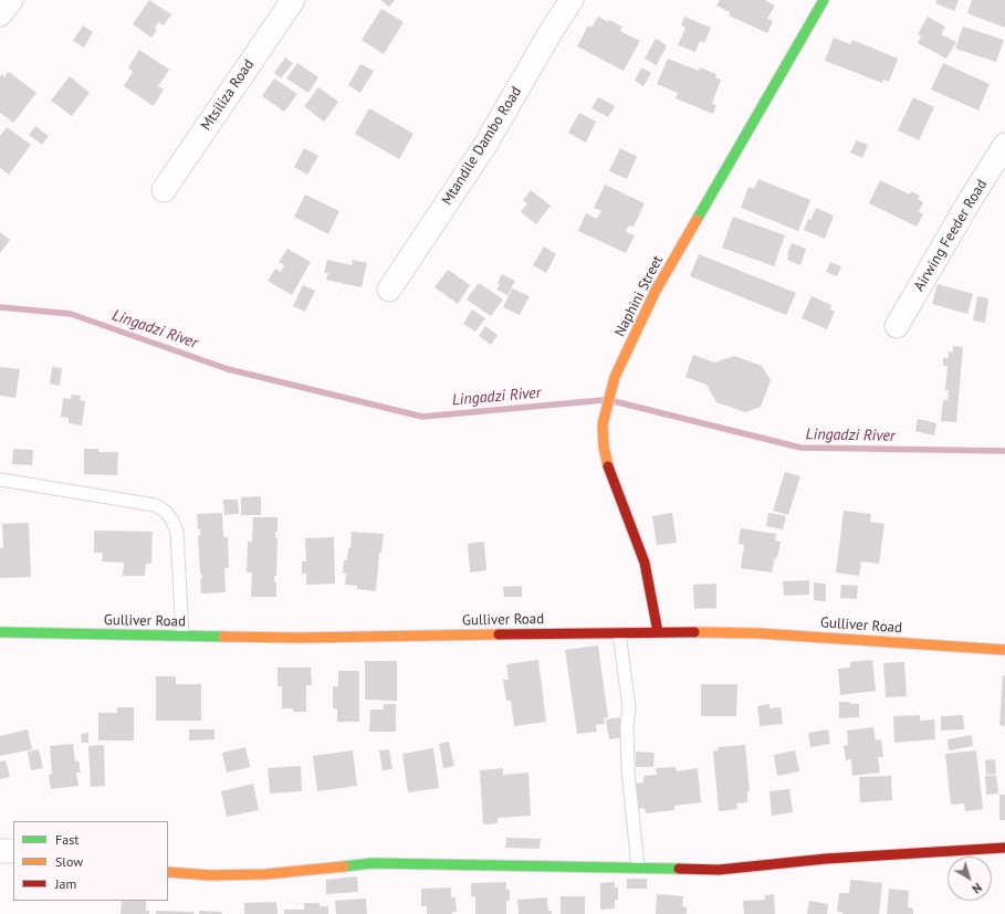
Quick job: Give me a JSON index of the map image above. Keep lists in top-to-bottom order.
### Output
{
  "streets": {
    "street": [
      "Mtsiliza Road",
      "Mtandile Dambo Road",
      "Airwing Feeder Road",
      "Naphini Street",
      "Gulliver Road"
    ]
  },
  "crossings": [
    ["Naphini Street", "Gulliver Road"]
  ],
  "water": ["Lingadzi River"],
  "legend": ["Fast", "Slow", "Jam"],
  "north": "bottom right"
}
